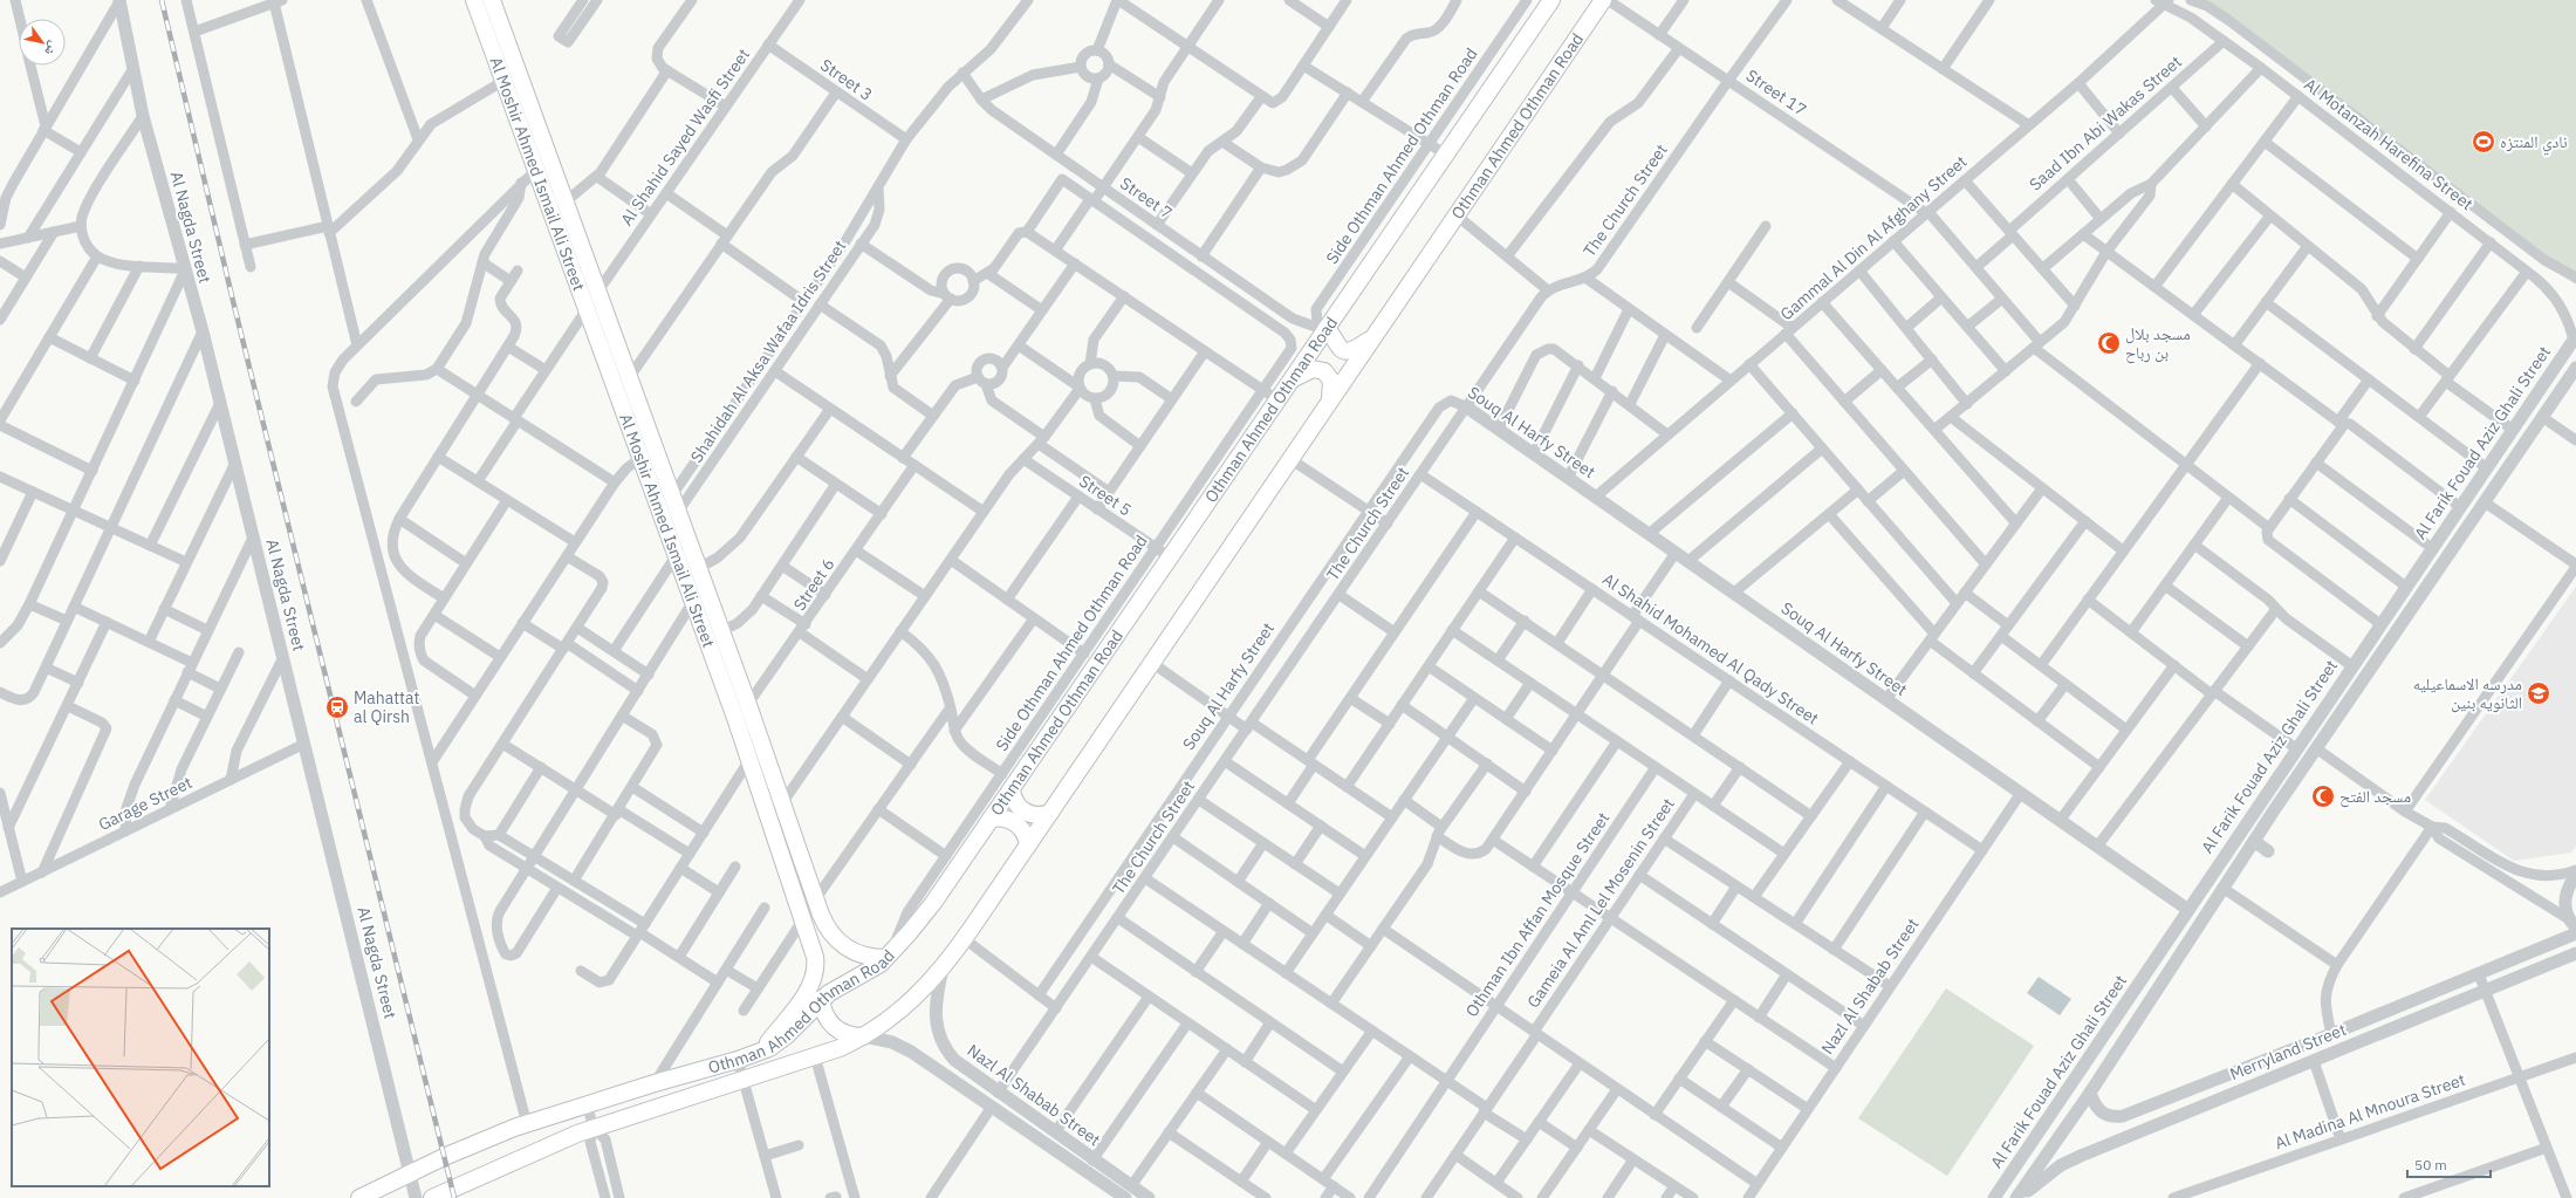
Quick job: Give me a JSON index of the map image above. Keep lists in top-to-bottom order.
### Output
{
  "streets": {
    "main road": ["Othman Ahmed Othman Road", "Al Moshir Ahmed Ismail Ali Street"],
    "street": [
      "Street 3",
      "Street 17",
      "Saad Ibn Abi Wakas Street",
      "Al Shahid Sayed Wasfi Street",
      "Al Motanzah Harefina Street",
      "Side Othman Ahmed Othman Road",
      "Street 7",
      "The Church Street",
      "Al Nagda Street",
      "Gammal Al Din Al Afghany Street",
      "Shahidah Al Aksa Wafaa Idris Street",
      "Souq Al Harfy Street",
      "Al Farik Fouad Aziz Ghali Street",
      "Street 5",
      "Street 6",
      "Al Shahid Mohamed Al Qady Street",
      "Garage Street",
      "Gameia Al Aml Lel Mosenin Street",
      "Othman Ibn Affan Mosque Street",
      "Nazl Al Shabab Street",
      "Merryland Street",
      "Al Madina Al Mnoura Street"
    ]
  },
  "crossings": [
    ["Street 3", "Al Shahid Sayed Wasfi Street"],
    ["Street 3", "Shahidah Al Aksa Wafaa Idris Street"],
    ["Street 17", "Saad Ibn Abi Wakas Street"],
    ["Street 17", "The Church Street"],
    ["Street 17", "Gammal Al Din Al Afghany Street"],
    ["Saad Ibn Abi Wakas Street", "Al Motanzah Harefina Street"],
    ["Othman Ahmed Othman Road", "Side Othman Ahmed Othman Road"],
    ["Othman Ahmed Othman Road", "Al Moshir Ahmed Ismail Ali Street"],
    ["Othman Ahmed Othman Road", "Street 7"],
    ["Othman Ahmed Othman Road", "Al Nagda Street"],
    ["Othman Ahmed Othman Road", "Street 5"],
    ["Othman Ahmed Othman Road", "Nazl Al Shabab Street"],
    ["Al Shahid Sayed Wasfi Street", "Al Moshir Ahmed Ismail Ali Street"],
    ["Al Motanzah Harefina Street", "Gammal Al Din Al Afghany Street"],
    ["Al Motanzah Harefina Street", "Al Farik Fouad Aziz Ghali Street"],
    ["Side Othman Ahmed Othman Road", "Al Moshir Ahmed Ismail Ali Street"],
    ["Side Othman Ahmed Othman Road", "Street 7"],
    ["Side Othman Ahmed Othman Road", "Street 5"],
    ["Al Moshir Ahmed Ismail Ali Street", "Shahidah Al Aksa Wafaa Idris Street"],
    ["Al Moshir Ahmed Ismail Ali Street", "Street 6"],
    ["Street 7", "Shahidah Al Aksa Wafaa Idris Street"],
    ["The Church Street", "Souq Al Harfy Street"],
    ["The Church Street", "Al Shahid Mohamed Al Qady Street"],
    ["The Church Street", "Nazl Al Shabab Street"],
    ["Al Nagda Street", "Garage Street"],
    ["Gammal Al Din Al Afghany Street", "Souq Al Harfy Street"],
    ["Souq Al Harfy Street", "Al Farik Fouad Aziz Ghali Street"],
    ["Souq Al Harfy Street", "Nazl Al Shabab Street"],
    ["Al Shahid Mohamed Al Qady Street", "Nazl Al Shabab Street"]
  ],
  "places": {
    "sports": ["نادي المنتزه"],
    "mosque": ["مسجد بلال بن رباح", "مسجد الفتح"],
    "school or university": ["مدرسه الاسماعيليه الثانويه بنين"],
    "station": ["Mahattat al Qirsh"]
  },
  "scale_bar": "50 m",
  "north": "bottom right"
}
